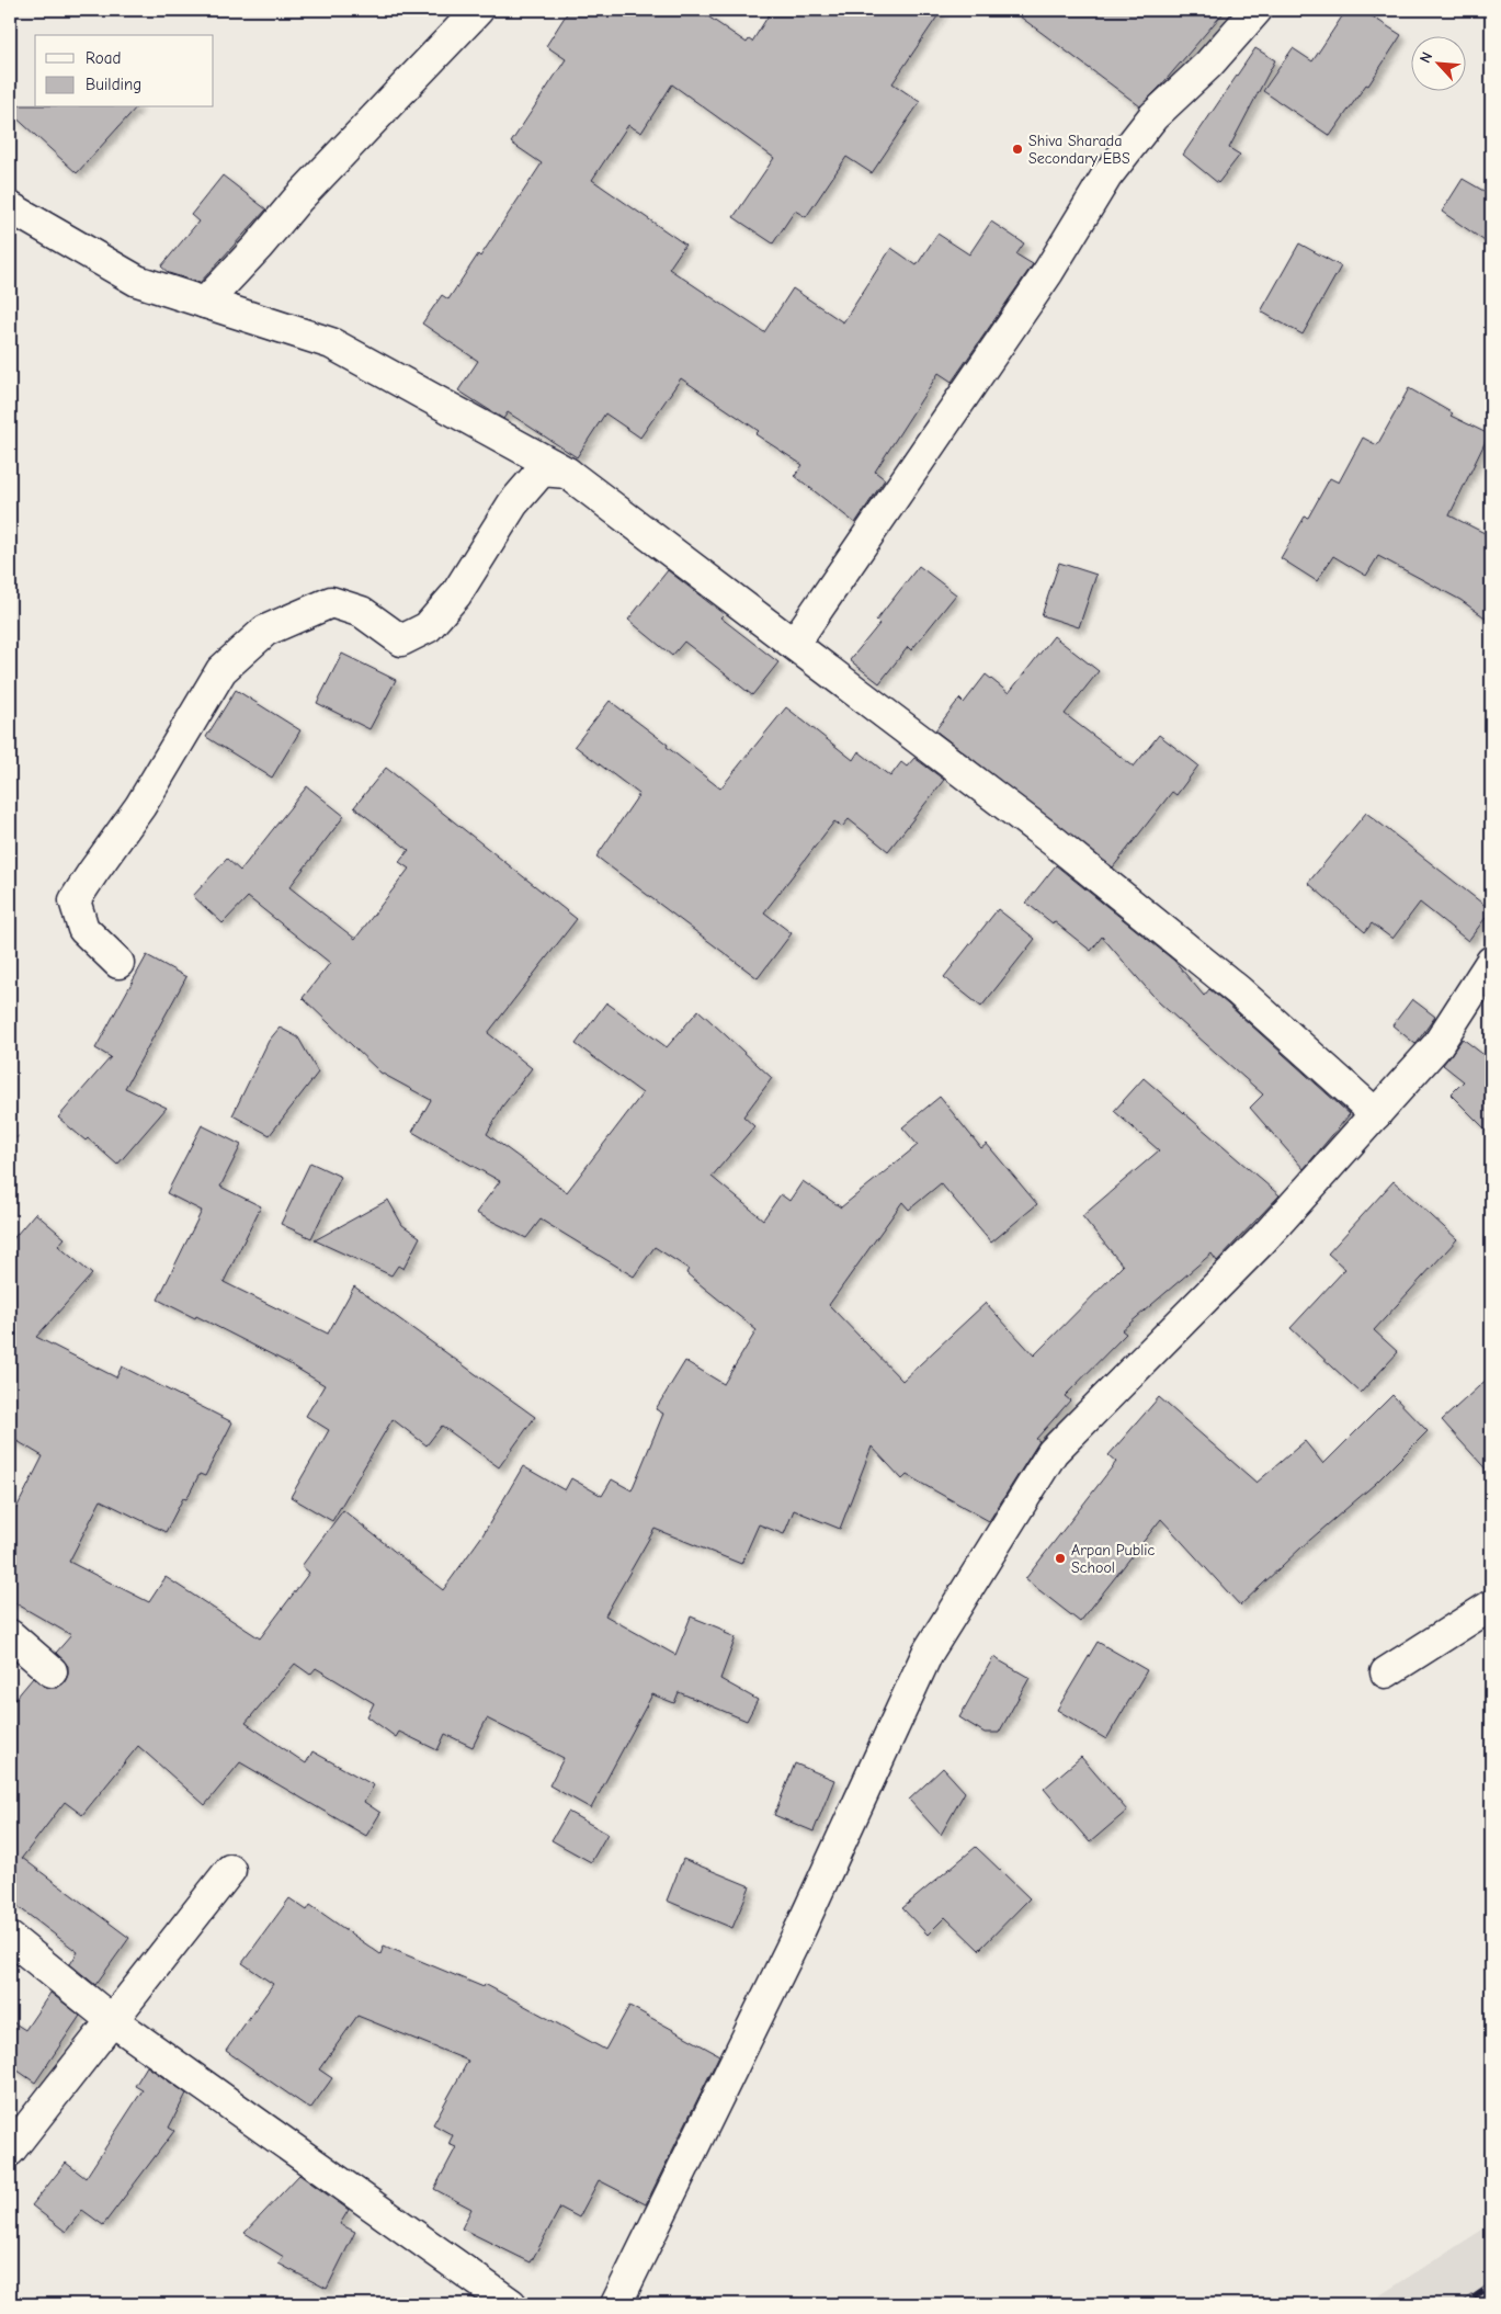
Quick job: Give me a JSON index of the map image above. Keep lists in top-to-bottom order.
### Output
{
  "places": ["Shiva Sharada Secondary EBS", "Arpan Public School"],
  "legend": ["Road", "Building"],
  "north": "top left"
}
